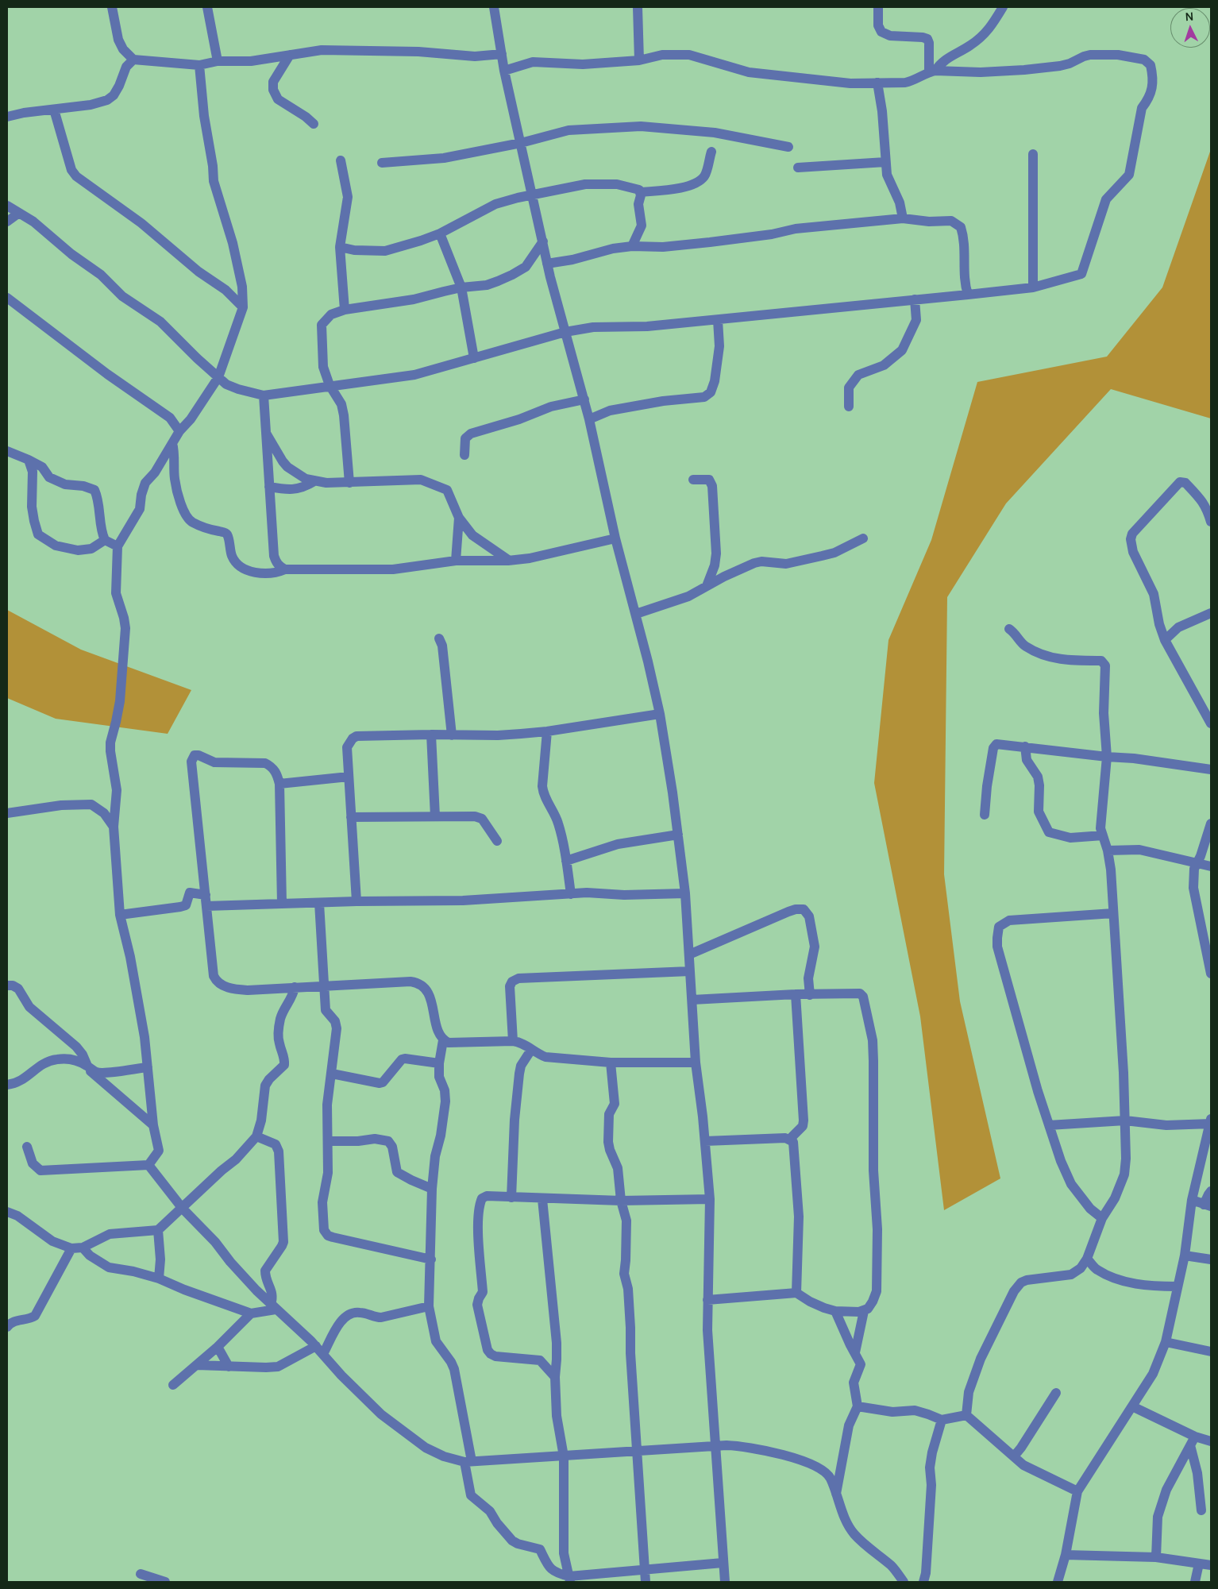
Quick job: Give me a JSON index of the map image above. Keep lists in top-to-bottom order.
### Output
{
  "north": "top"
}
